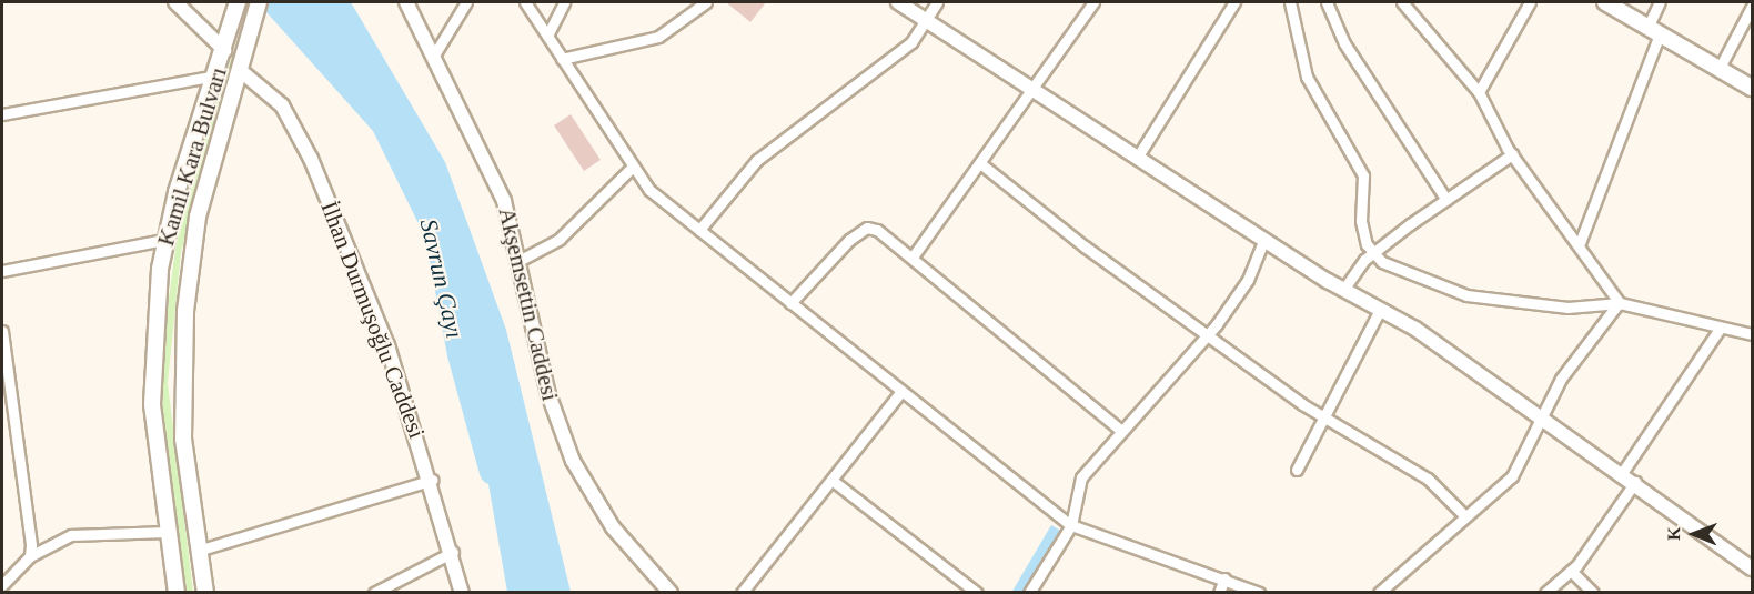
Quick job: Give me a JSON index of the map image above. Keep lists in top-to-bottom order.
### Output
{
  "streets": {
    "main road": ["Kamil Kara Bulvarı"],
    "street": ["Akşemsettin Caddesi", "İlhan Durmuşoğlu Caddesi"]
  },
  "crossings": [
    ["Kamil Kara Bulvarı", "İlhan Durmuşoğlu Caddesi"]
  ],
  "water": ["Savrun Çayı"],
  "north": "left"
}
